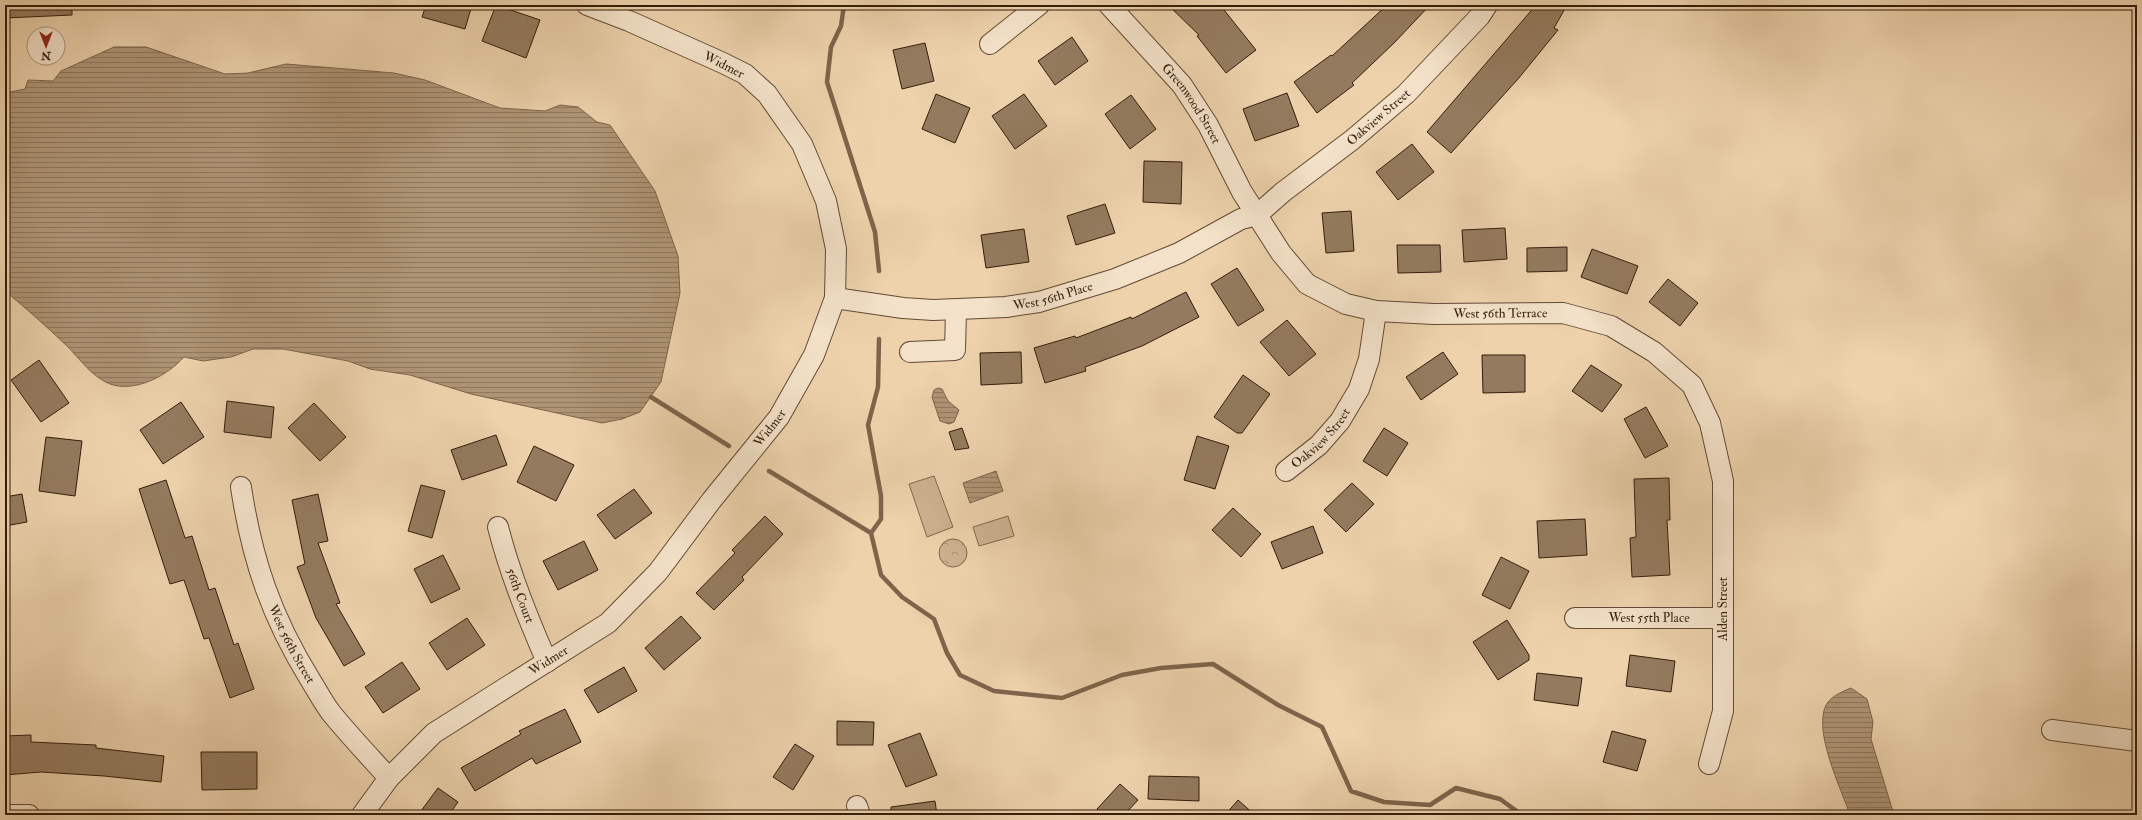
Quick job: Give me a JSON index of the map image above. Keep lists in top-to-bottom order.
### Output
{
  "streets": {
    "street": [
      "Widmer",
      "Greenwood Street",
      "Oakview Street",
      "West 56th Place",
      "West 56th Terrace",
      "56th Court",
      "Alden Street",
      "West 55th Place",
      "West 56th Street"
    ]
  },
  "crossings": [
    ["Widmer", "West 56th Place"],
    ["Widmer", "56th Court"],
    ["Widmer", "West 56th Street"],
    ["Greenwood Street", "Oakview Street"],
    ["Greenwood Street", "West 56th Place"],
    ["Greenwood Street", "West 56th Terrace"],
    ["Oakview Street", "West 56th Place"],
    ["Oakview Street", "West 56th Terrace"],
    ["West 56th Place", "West 56th Terrace"],
    ["West 56th Terrace", "Alden Street"],
    ["Alden Street", "West 55th Place"]
  ],
  "north": "bottom"
}
